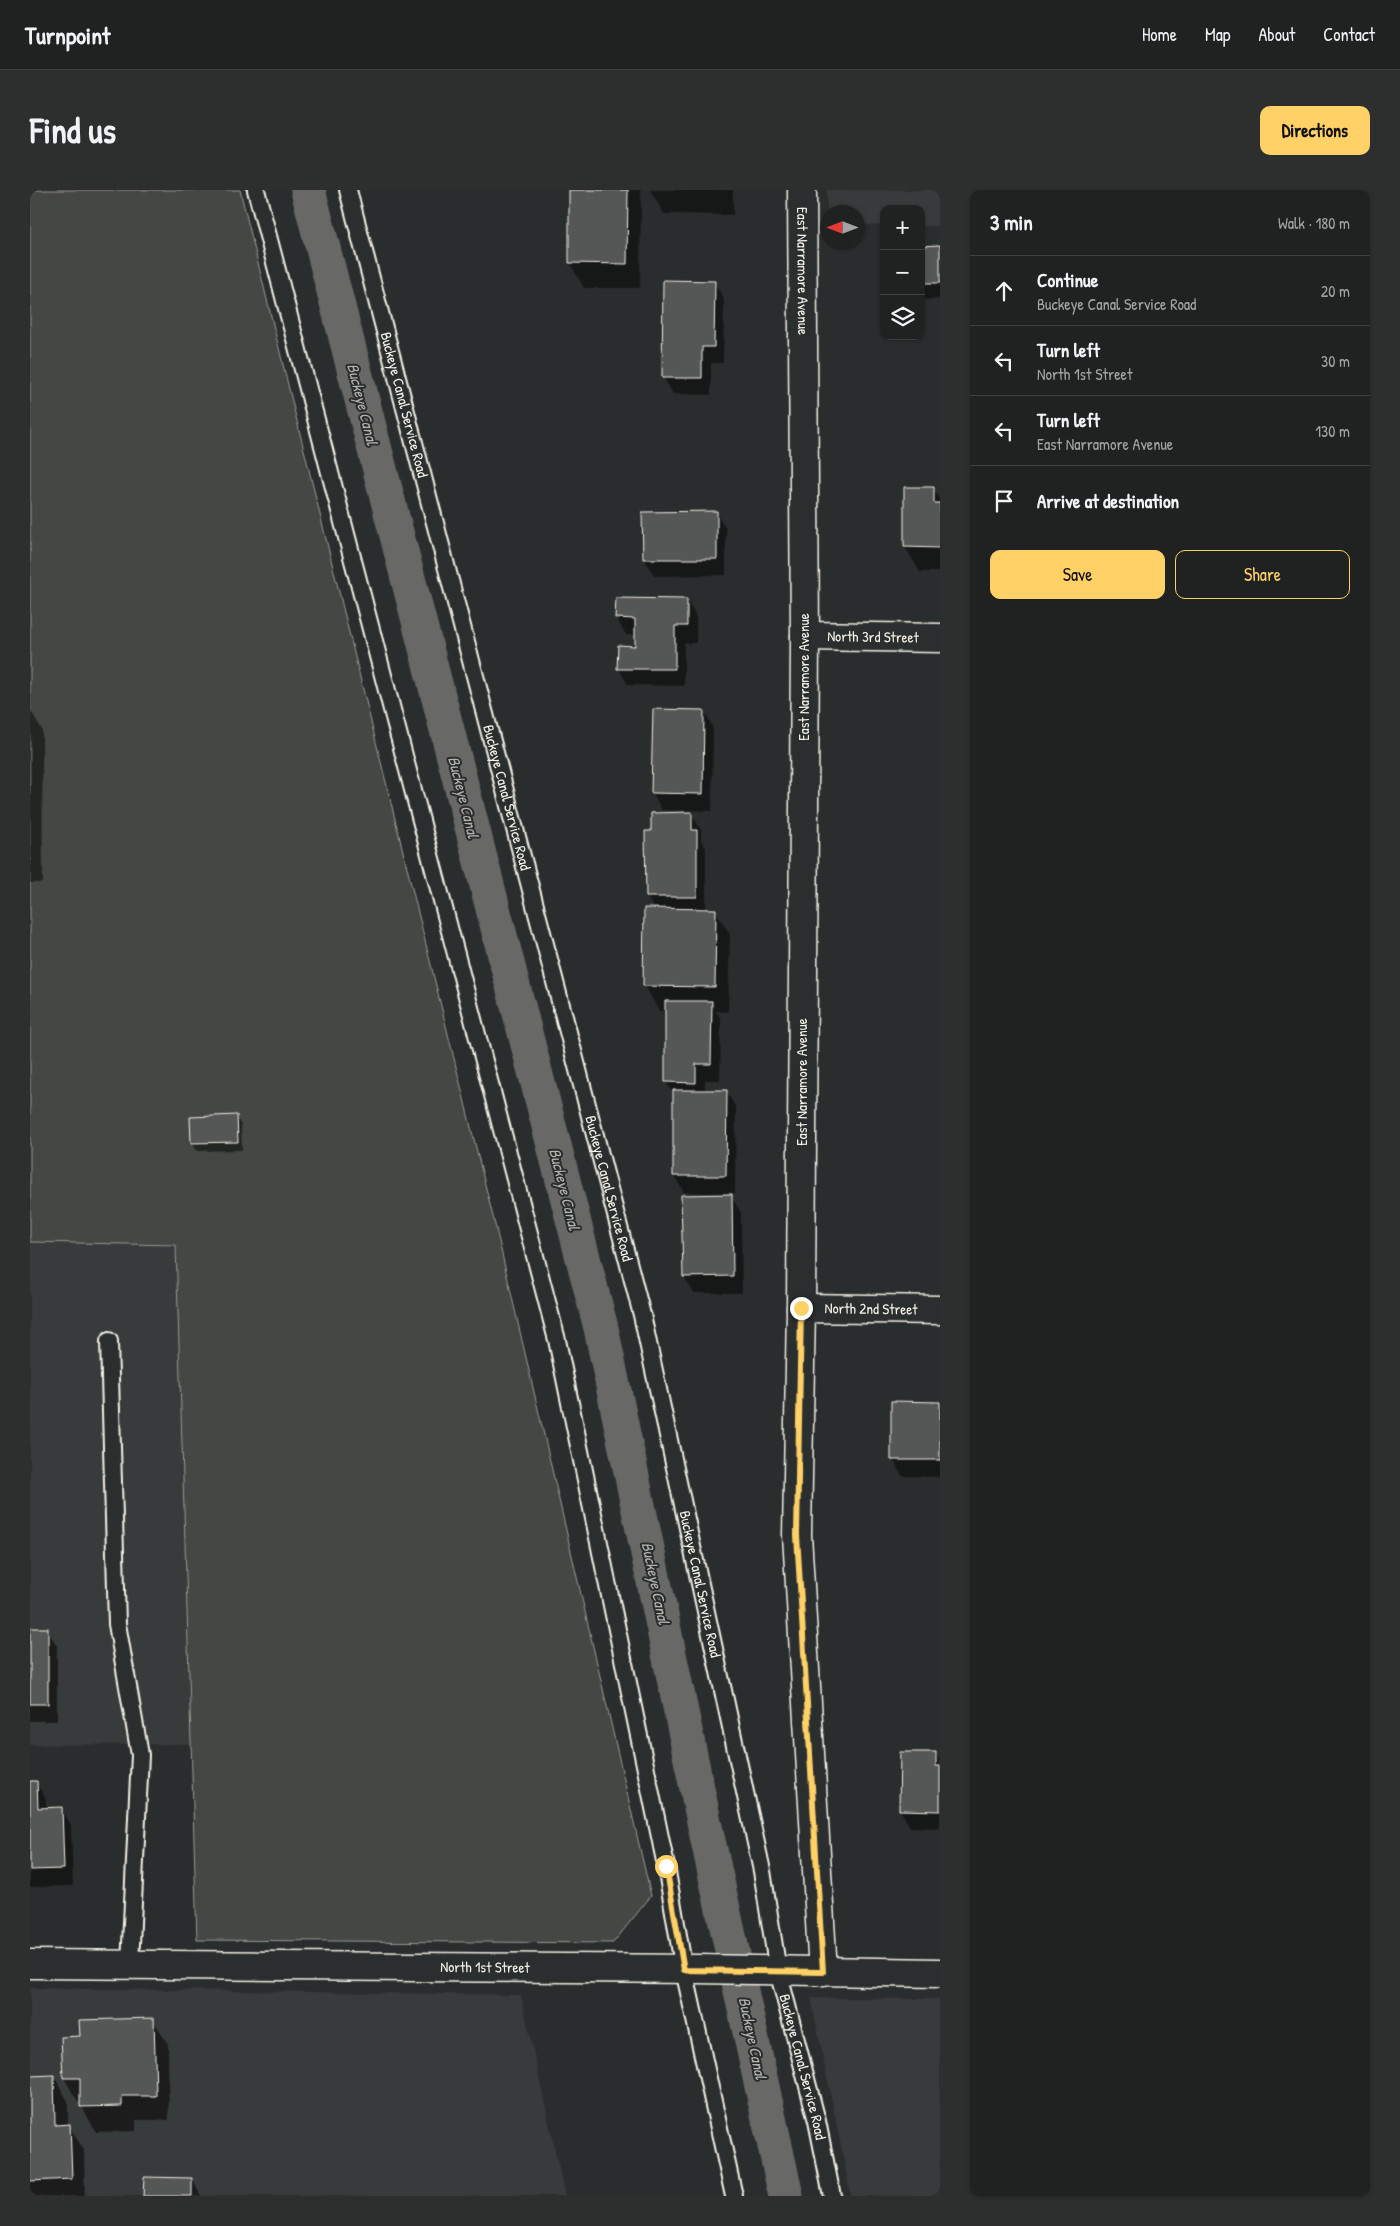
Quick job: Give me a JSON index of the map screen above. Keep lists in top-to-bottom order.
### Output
{
  "streets": {
    "street": [
      "East Narramore Avenue",
      "North 3rd Street",
      "North 2nd Street",
      "North 1st Street"
    ],
    "lane": ["Buckeye Canal Service Road"]
  },
  "crossings": [
    ["East Narramore Avenue", "North 3rd Street"],
    ["East Narramore Avenue", "North 2nd Street"],
    ["East Narramore Avenue", "North 1st Street"],
    ["Buckeye Canal Service Road", "North 1st Street"]
  ],
  "water": ["Buckeye Canal"],
  "north": "left",
  "page": {
    "header": "Turnpoint",
    "nav": [
      "Home",
      "Map",
      "About",
      "Contact"
    ],
    "buttons": [
      "Directions",
      ["Save", "Share"]
    ],
    "title": "Find us",
    "heading": ["3 min", "Walk · 180 m"],
    "map_buttons": ["+", "−"],
    "list": [
      ["Continue", "Buckeye Canal Service Road", "20 m"],
      ["Turn left", "North 1st Street", "30 m"],
      ["Turn left", "East Narramore Avenue", "130 m"],
      "Arrive at destination"
    ]
  }
}
